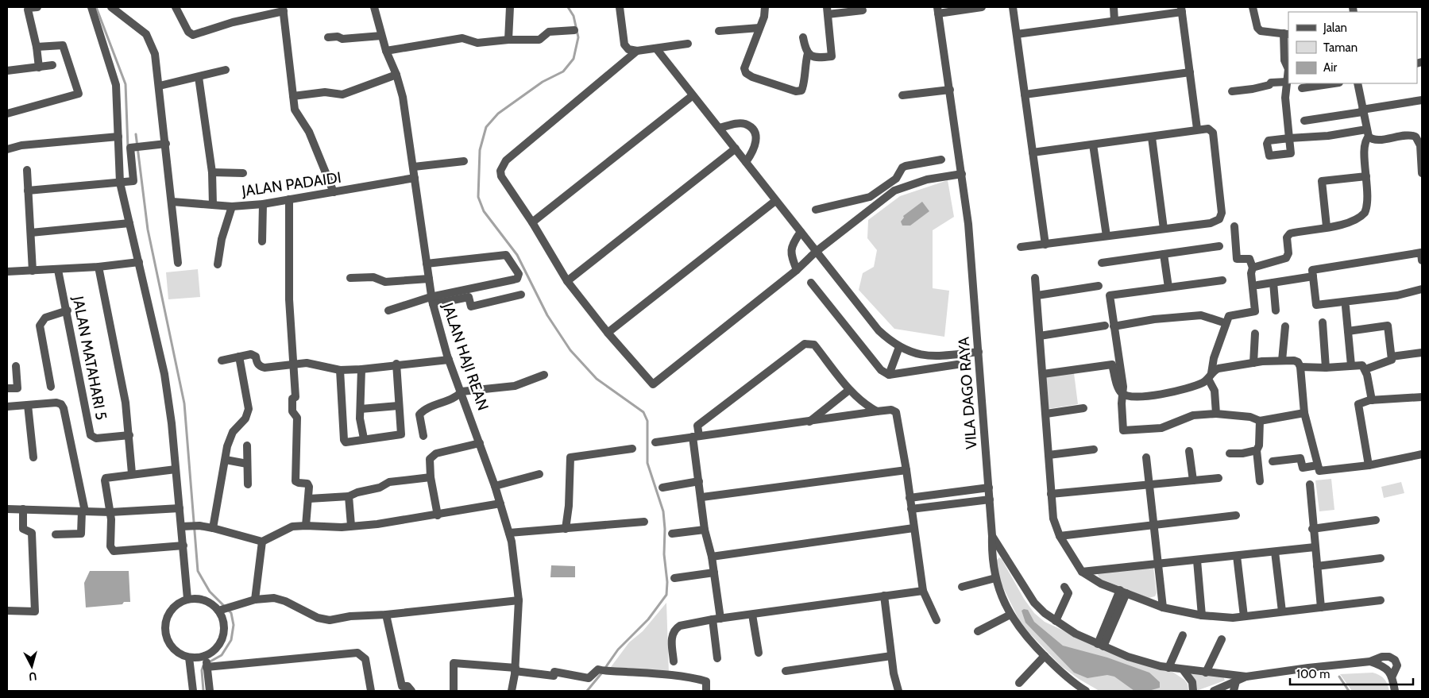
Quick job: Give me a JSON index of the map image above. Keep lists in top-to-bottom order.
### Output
{
  "streets": {
    "street": [
      "JALAN PADAIDI",
      "JALAN HAJI REAN",
      "JALAN MATAHARI 5",
      "VILA DAGO RAYA"
    ]
  },
  "crossings": [
    ["JALAN PADAIDI", "JALAN HAJI REAN"]
  ],
  "legend": ["Jalan", "Taman", "Air"],
  "scale_bar": "100 m",
  "north": "bottom"
}
